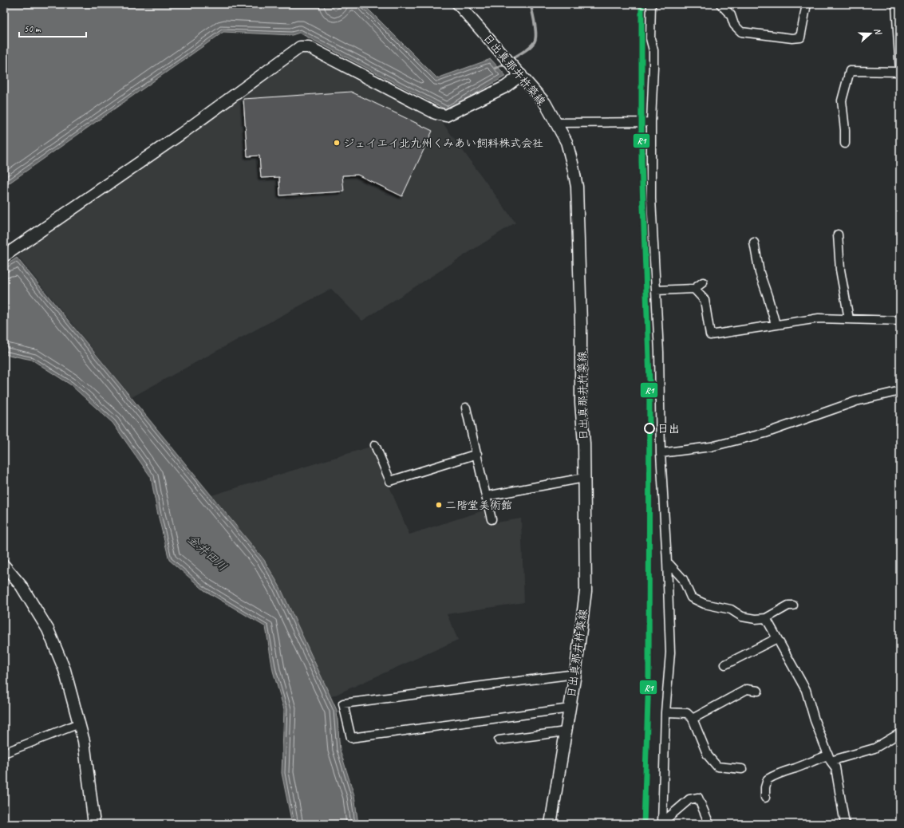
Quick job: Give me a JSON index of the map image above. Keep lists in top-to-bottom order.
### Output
{
  "streets": {
    "street": ["日出真那井杵築線"]
  },
  "water": ["金井田川"],
  "places": ["ジェイエイ北九州くみあい飼料株式会社", "日出", "二階堂美術館"],
  "lines": ["transit line R1"],
  "scale_bar": "50 m",
  "north": "right"
}
